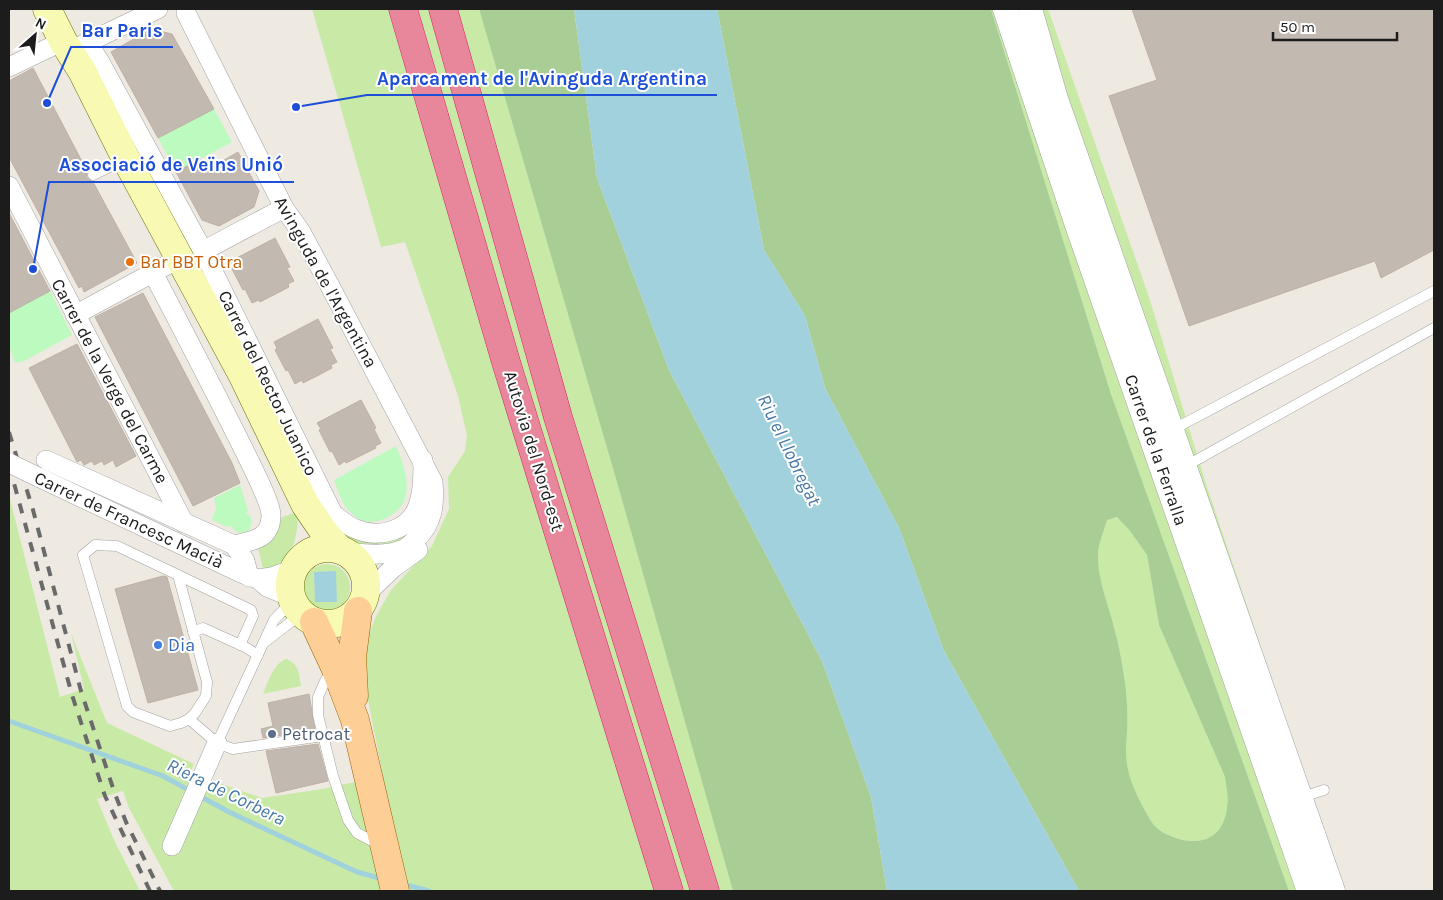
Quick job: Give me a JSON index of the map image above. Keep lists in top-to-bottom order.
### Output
{
  "streets": {
    "highway": ["Autovia del Nord-est"],
    "main road": ["Carrer del Rector Juanico"],
    "street": [
      "Avinguda de l'Argentina",
      "Carrer de la Verge del Carme",
      "Carrer de la Ferralla",
      "Carrer de Francesc Macià"
    ]
  },
  "crossings": [
    ["Avinguda de l'Argentina", "Carrer del Rector Juanico"],
    ["Avinguda de l'Argentina", "Carrer de Francesc Macià"],
    ["Carrer de la Verge del Carme", "Carrer de Francesc Macià"],
    ["Carrer del Rector Juanico", "Carrer de Francesc Macià"]
  ],
  "water": ["Riu el Llobregat", "Riera de Corbera"],
  "places": [
    "Bar Paris",
    "Aparcament de l'Avinguda Argentina",
    "Bar BBT Otra",
    "Associació de Veïns Unió",
    "Dia",
    "Petrocat"
  ],
  "scale_bar": "50 m",
  "north": "top right"
}
